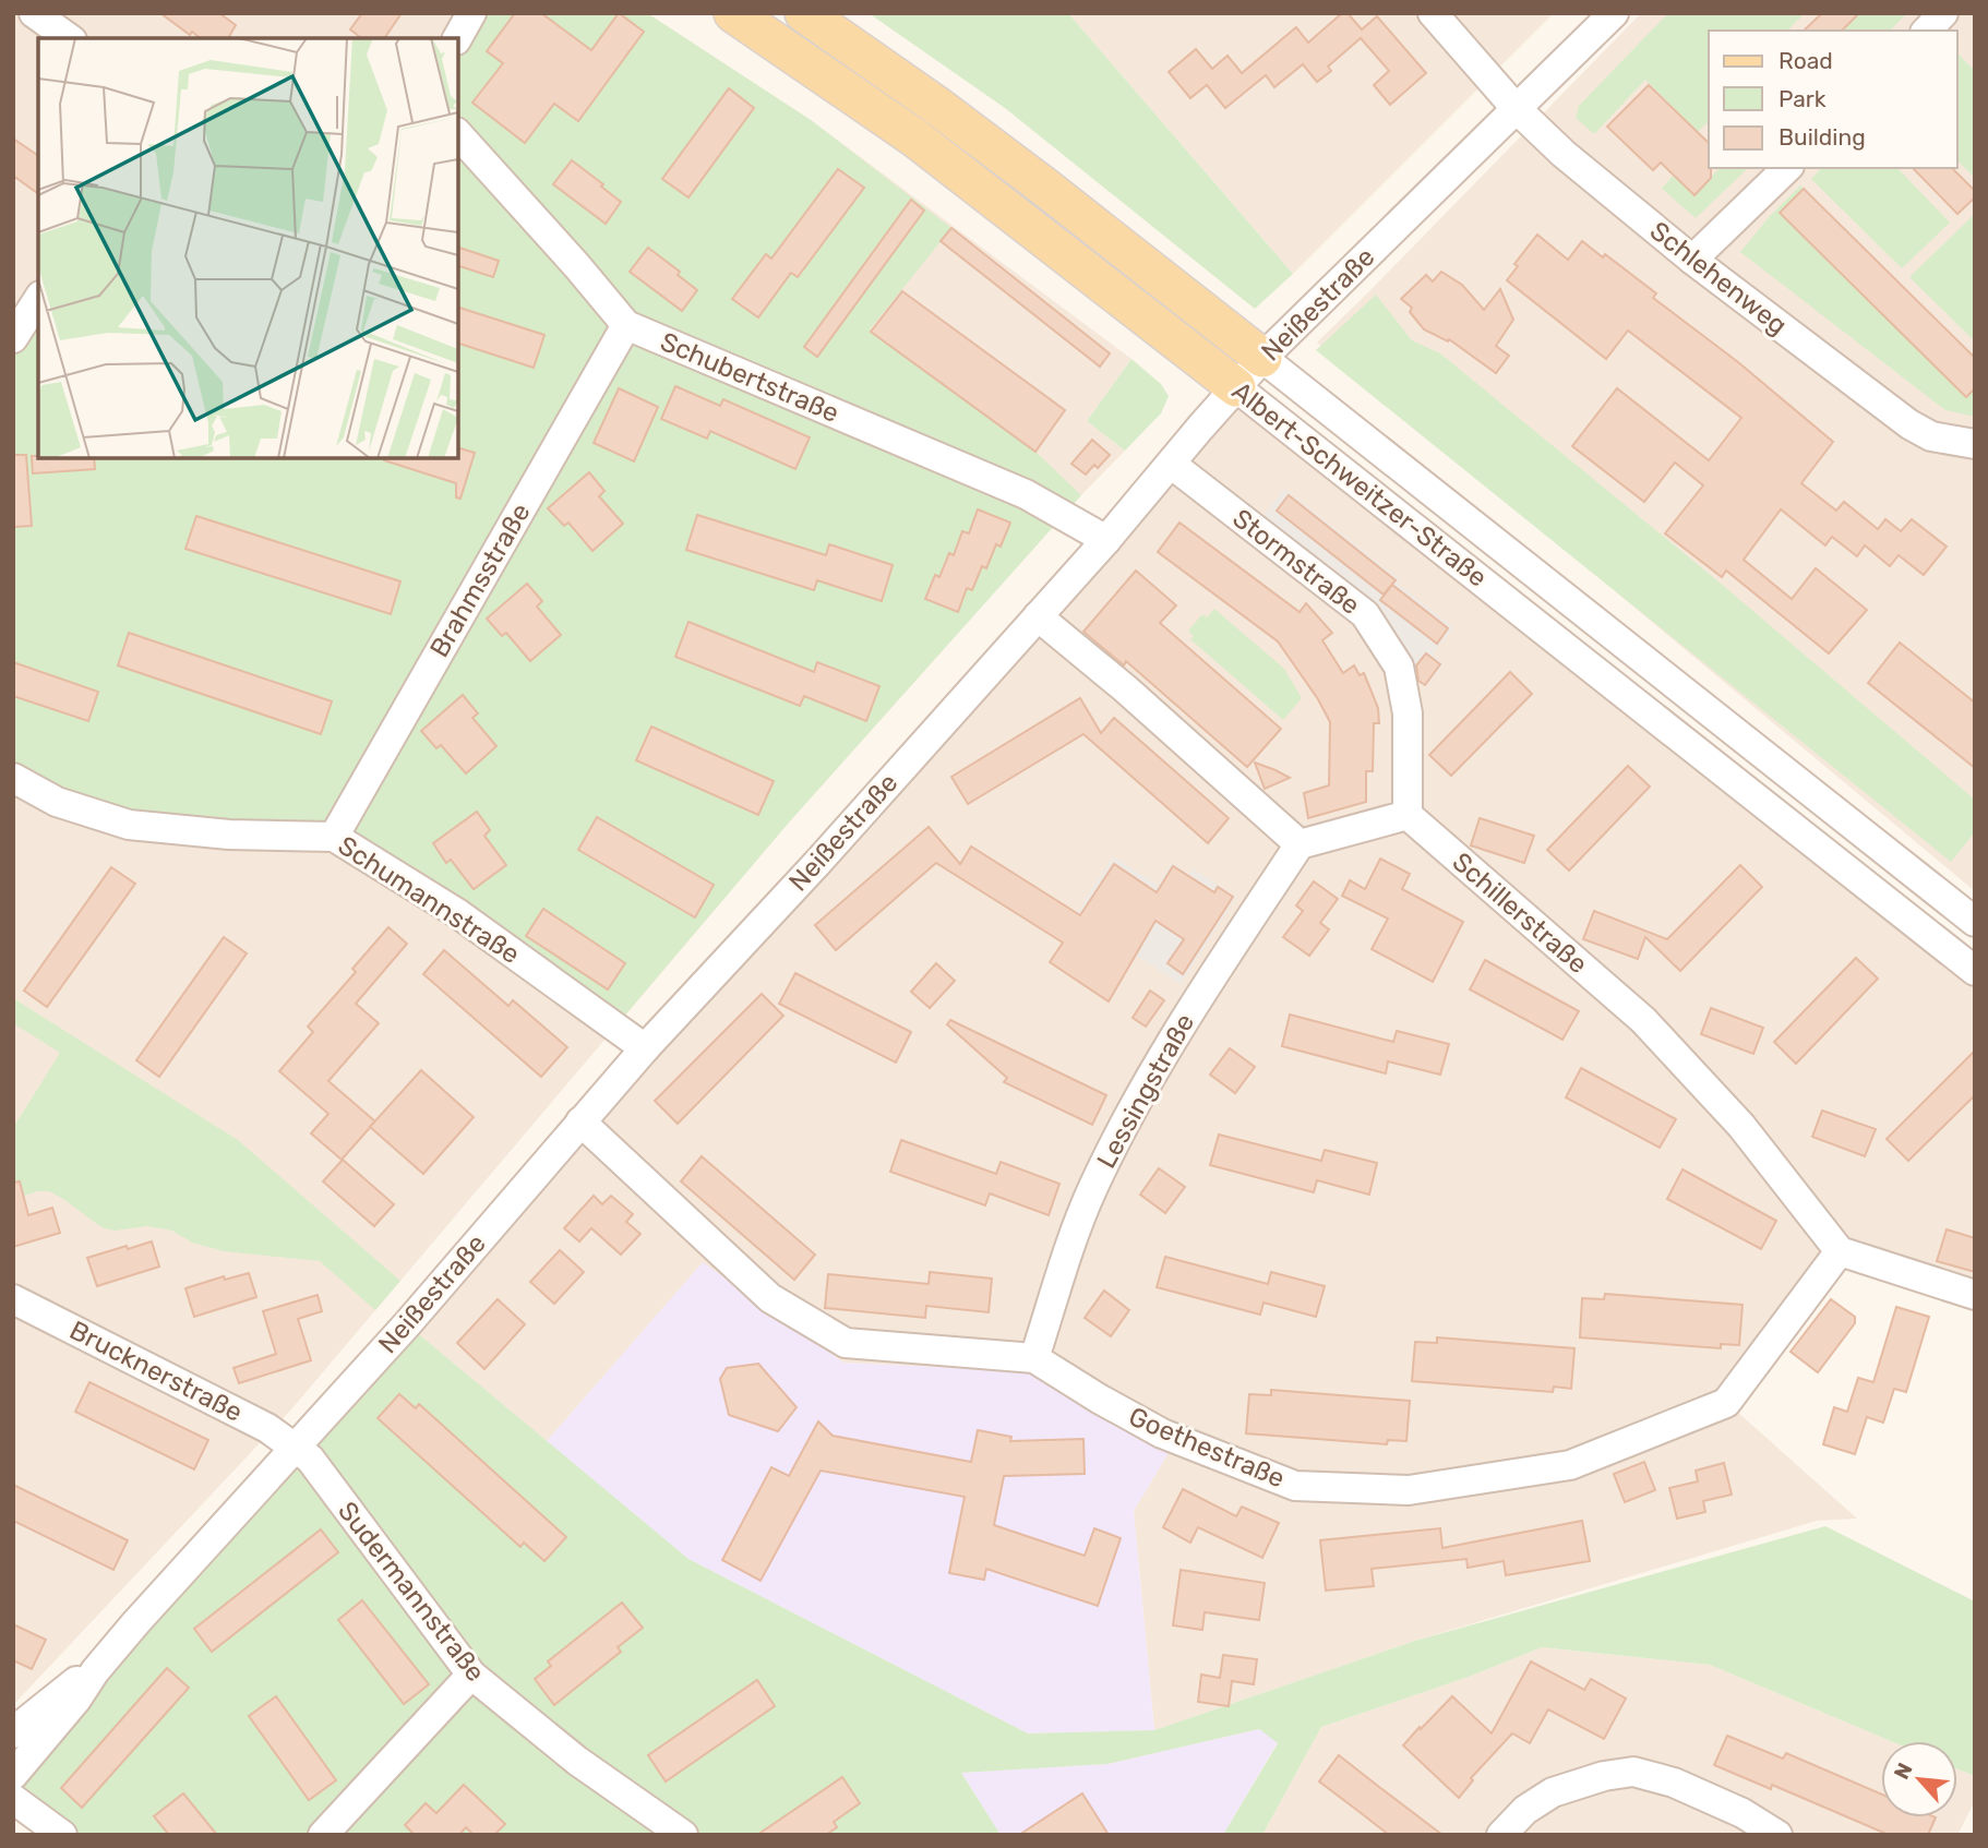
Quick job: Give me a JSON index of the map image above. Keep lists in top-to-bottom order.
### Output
{
  "streets": {
    "main road": ["Albert-Schweitzer-Straße"],
    "street": [
      "Schlehenweg",
      "Neißestraße",
      "Schubertstraße",
      "Stormstraße",
      "Brahmsstraße",
      "Schumannstraße",
      "Schillerstraße",
      "Lessingstraße",
      "Brucknerstraße",
      "Goethestraße",
      "Sudermannstraße"
    ]
  },
  "crossings": [
    ["Schlehenweg", "Neißestraße"],
    ["Neißestraße", "Schubertstraße"],
    ["Neißestraße", "Albert-Schweitzer-Straße"],
    ["Neißestraße", "Stormstraße"],
    ["Neißestraße", "Schumannstraße"],
    ["Neißestraße", "Brucknerstraße"],
    ["Neißestraße", "Goethestraße"],
    ["Neißestraße", "Sudermannstraße"],
    ["Schubertstraße", "Brahmsstraße"],
    ["Stormstraße", "Schillerstraße"],
    ["Brahmsstraße", "Schumannstraße"],
    ["Schillerstraße", "Goethestraße"],
    ["Lessingstraße", "Goethestraße"],
    ["Brucknerstraße", "Sudermannstraße"]
  ],
  "legend": ["Road", "Park", "Building"],
  "north": "top left"
}
